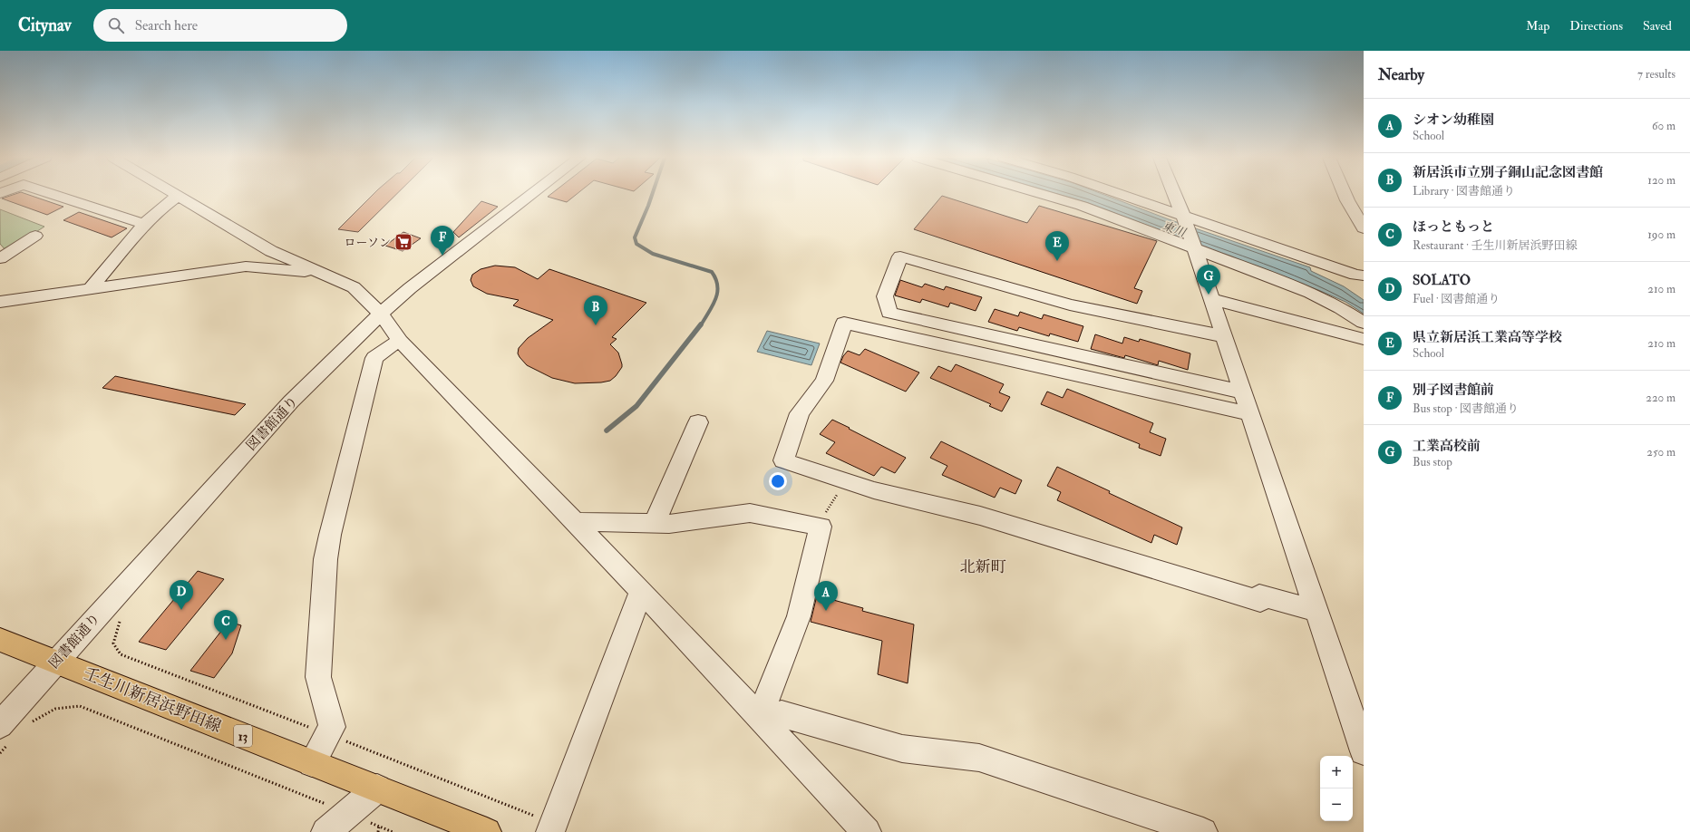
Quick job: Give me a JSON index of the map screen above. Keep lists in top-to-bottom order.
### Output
{
  "streets": {
    "main road": ["壬生川新居浜野田線", "13"],
    "street": ["図書館通り"]
  },
  "crossings": [
    ["図書館通り", "壬生川新居浜野田線"]
  ],
  "districts": ["北新町"],
  "water": ["東川"],
  "places": {
    "supermarket": ["ローソン"]
  },
  "page": {
    "header": "Citynav",
    "search": "Search here",
    "nav": ["Map", "Directions", "Saved"],
    "heading": ["Nearby", "7 results"],
    "list": [
      {
        "mark": "A",
        "name": "シオン幼稚園",
        "note": "School",
        "value": "60 m"
      },
      {
        "mark": "B",
        "name": "新居浜市立別子銅山記念図書館",
        "note": "Library · 図書館通り",
        "value": "120 m"
      },
      {
        "mark": "C",
        "name": "ほっともっと",
        "note": "Restaurant · 壬生川新居浜野田線",
        "value": "190 m"
      },
      {
        "mark": "D",
        "name": "SOLATO",
        "note": "Fuel · 図書館通り",
        "value": "210 m"
      },
      {
        "mark": "E",
        "name": "県立新居浜工業高等学校",
        "note": "School",
        "value": "210 m"
      },
      {
        "mark": "F",
        "name": "別子図書館前",
        "note": "Bus stop · 図書館通り",
        "value": "220 m"
      },
      {
        "mark": "G",
        "name": "工業高校前",
        "note": "Bus stop",
        "value": "250 m"
      }
    ],
    "pins": [
      "F",
      "E",
      "G",
      "B",
      "D",
      "A",
      "C"
    ],
    "map_buttons": ["+", "−"]
  }
}
